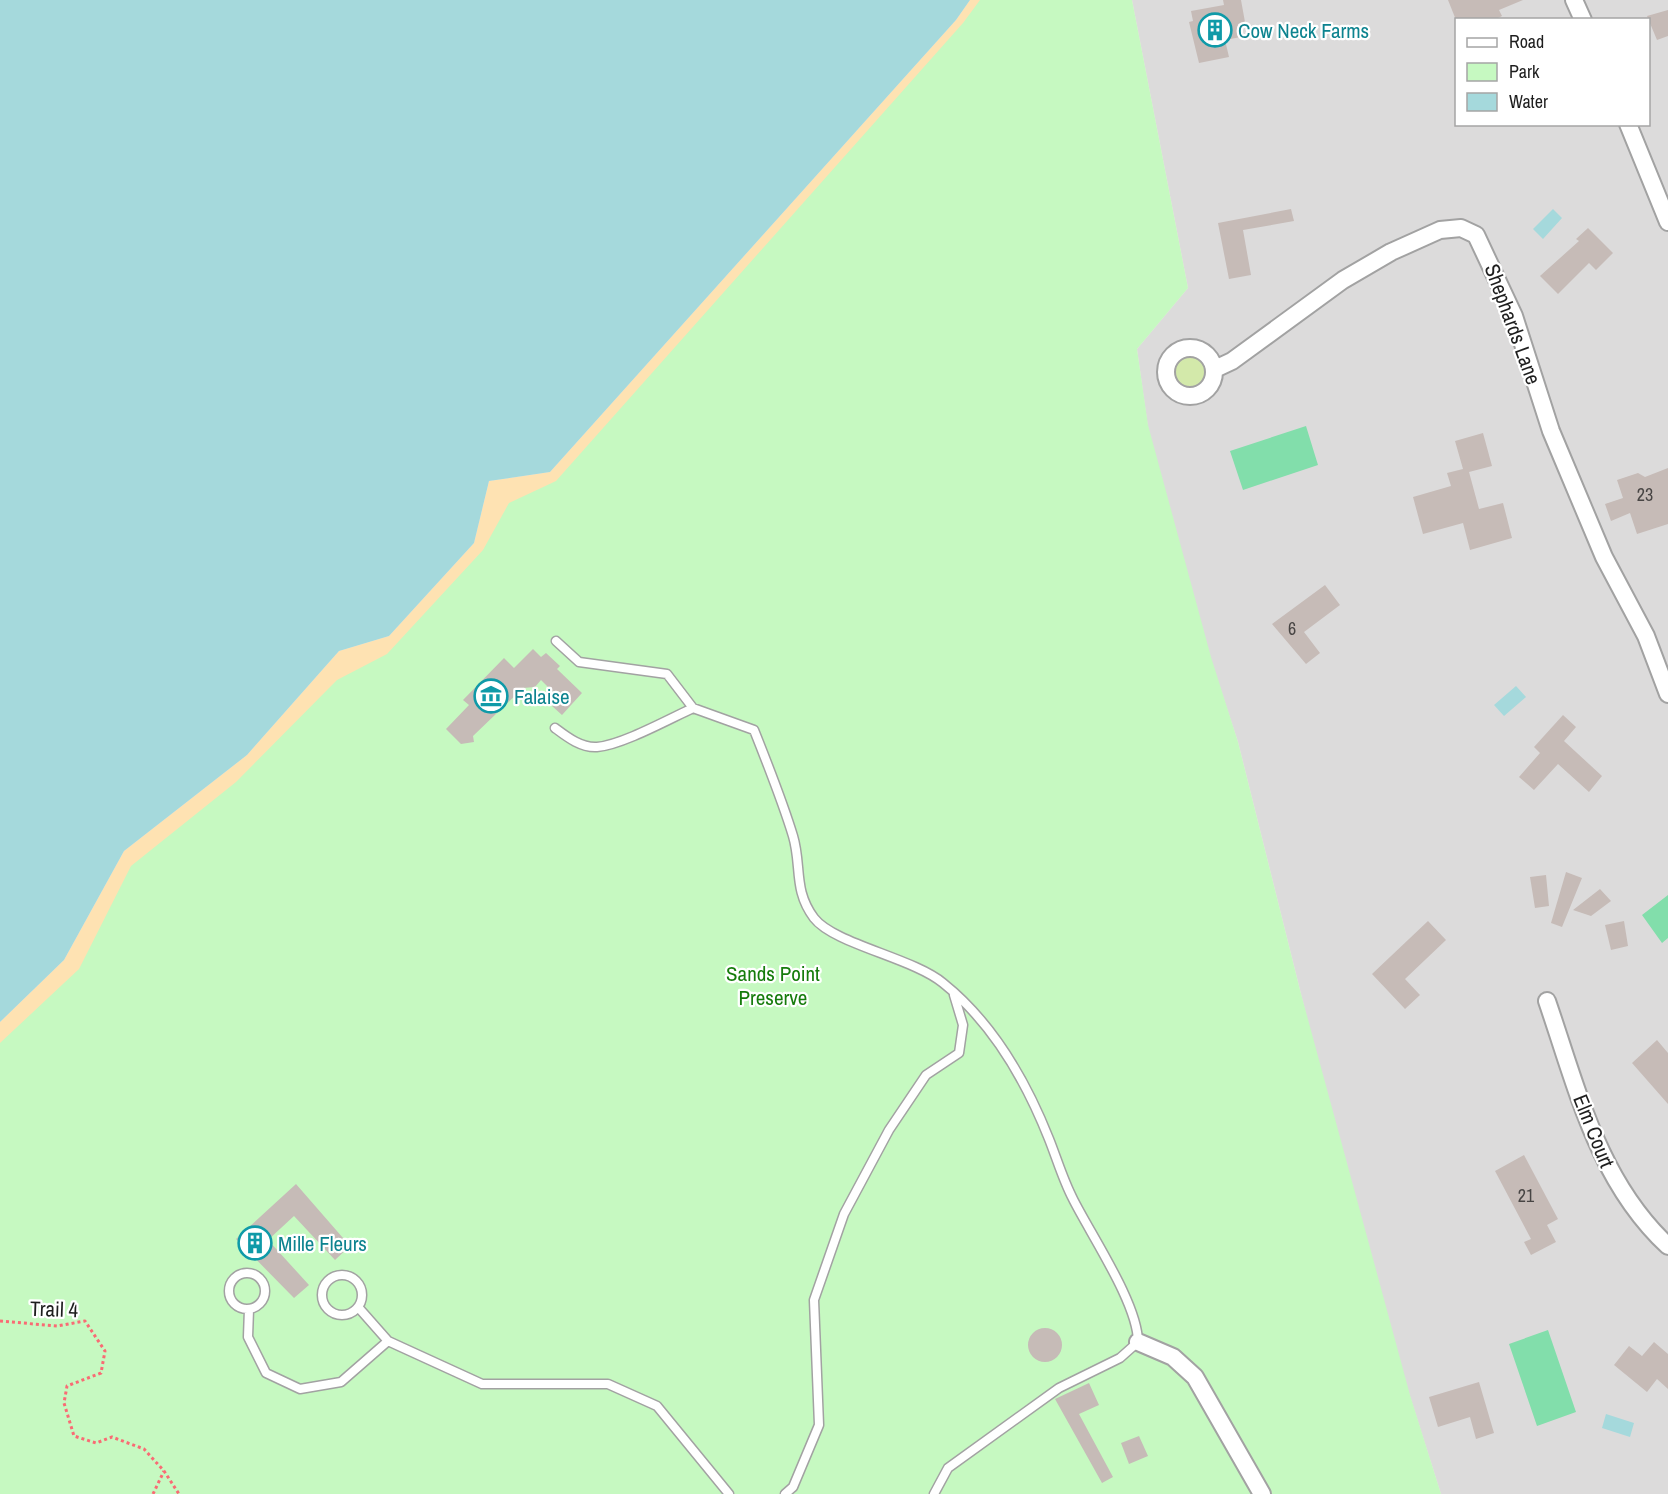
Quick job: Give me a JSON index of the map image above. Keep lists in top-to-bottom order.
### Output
{
  "streets": {
    "street": ["Shephards Lane", "Elm Court"],
    "path": ["Trail 4"]
  },
  "parks": ["Sands Point Preserve"],
  "places": {
    "building": ["Cow Neck Farms", "Mille Fleurs"],
    "museum": ["Falaise"]
  },
  "house_numbers": ["23", "6", "21"],
  "legend": ["Road", "Park", "Water"]
}
